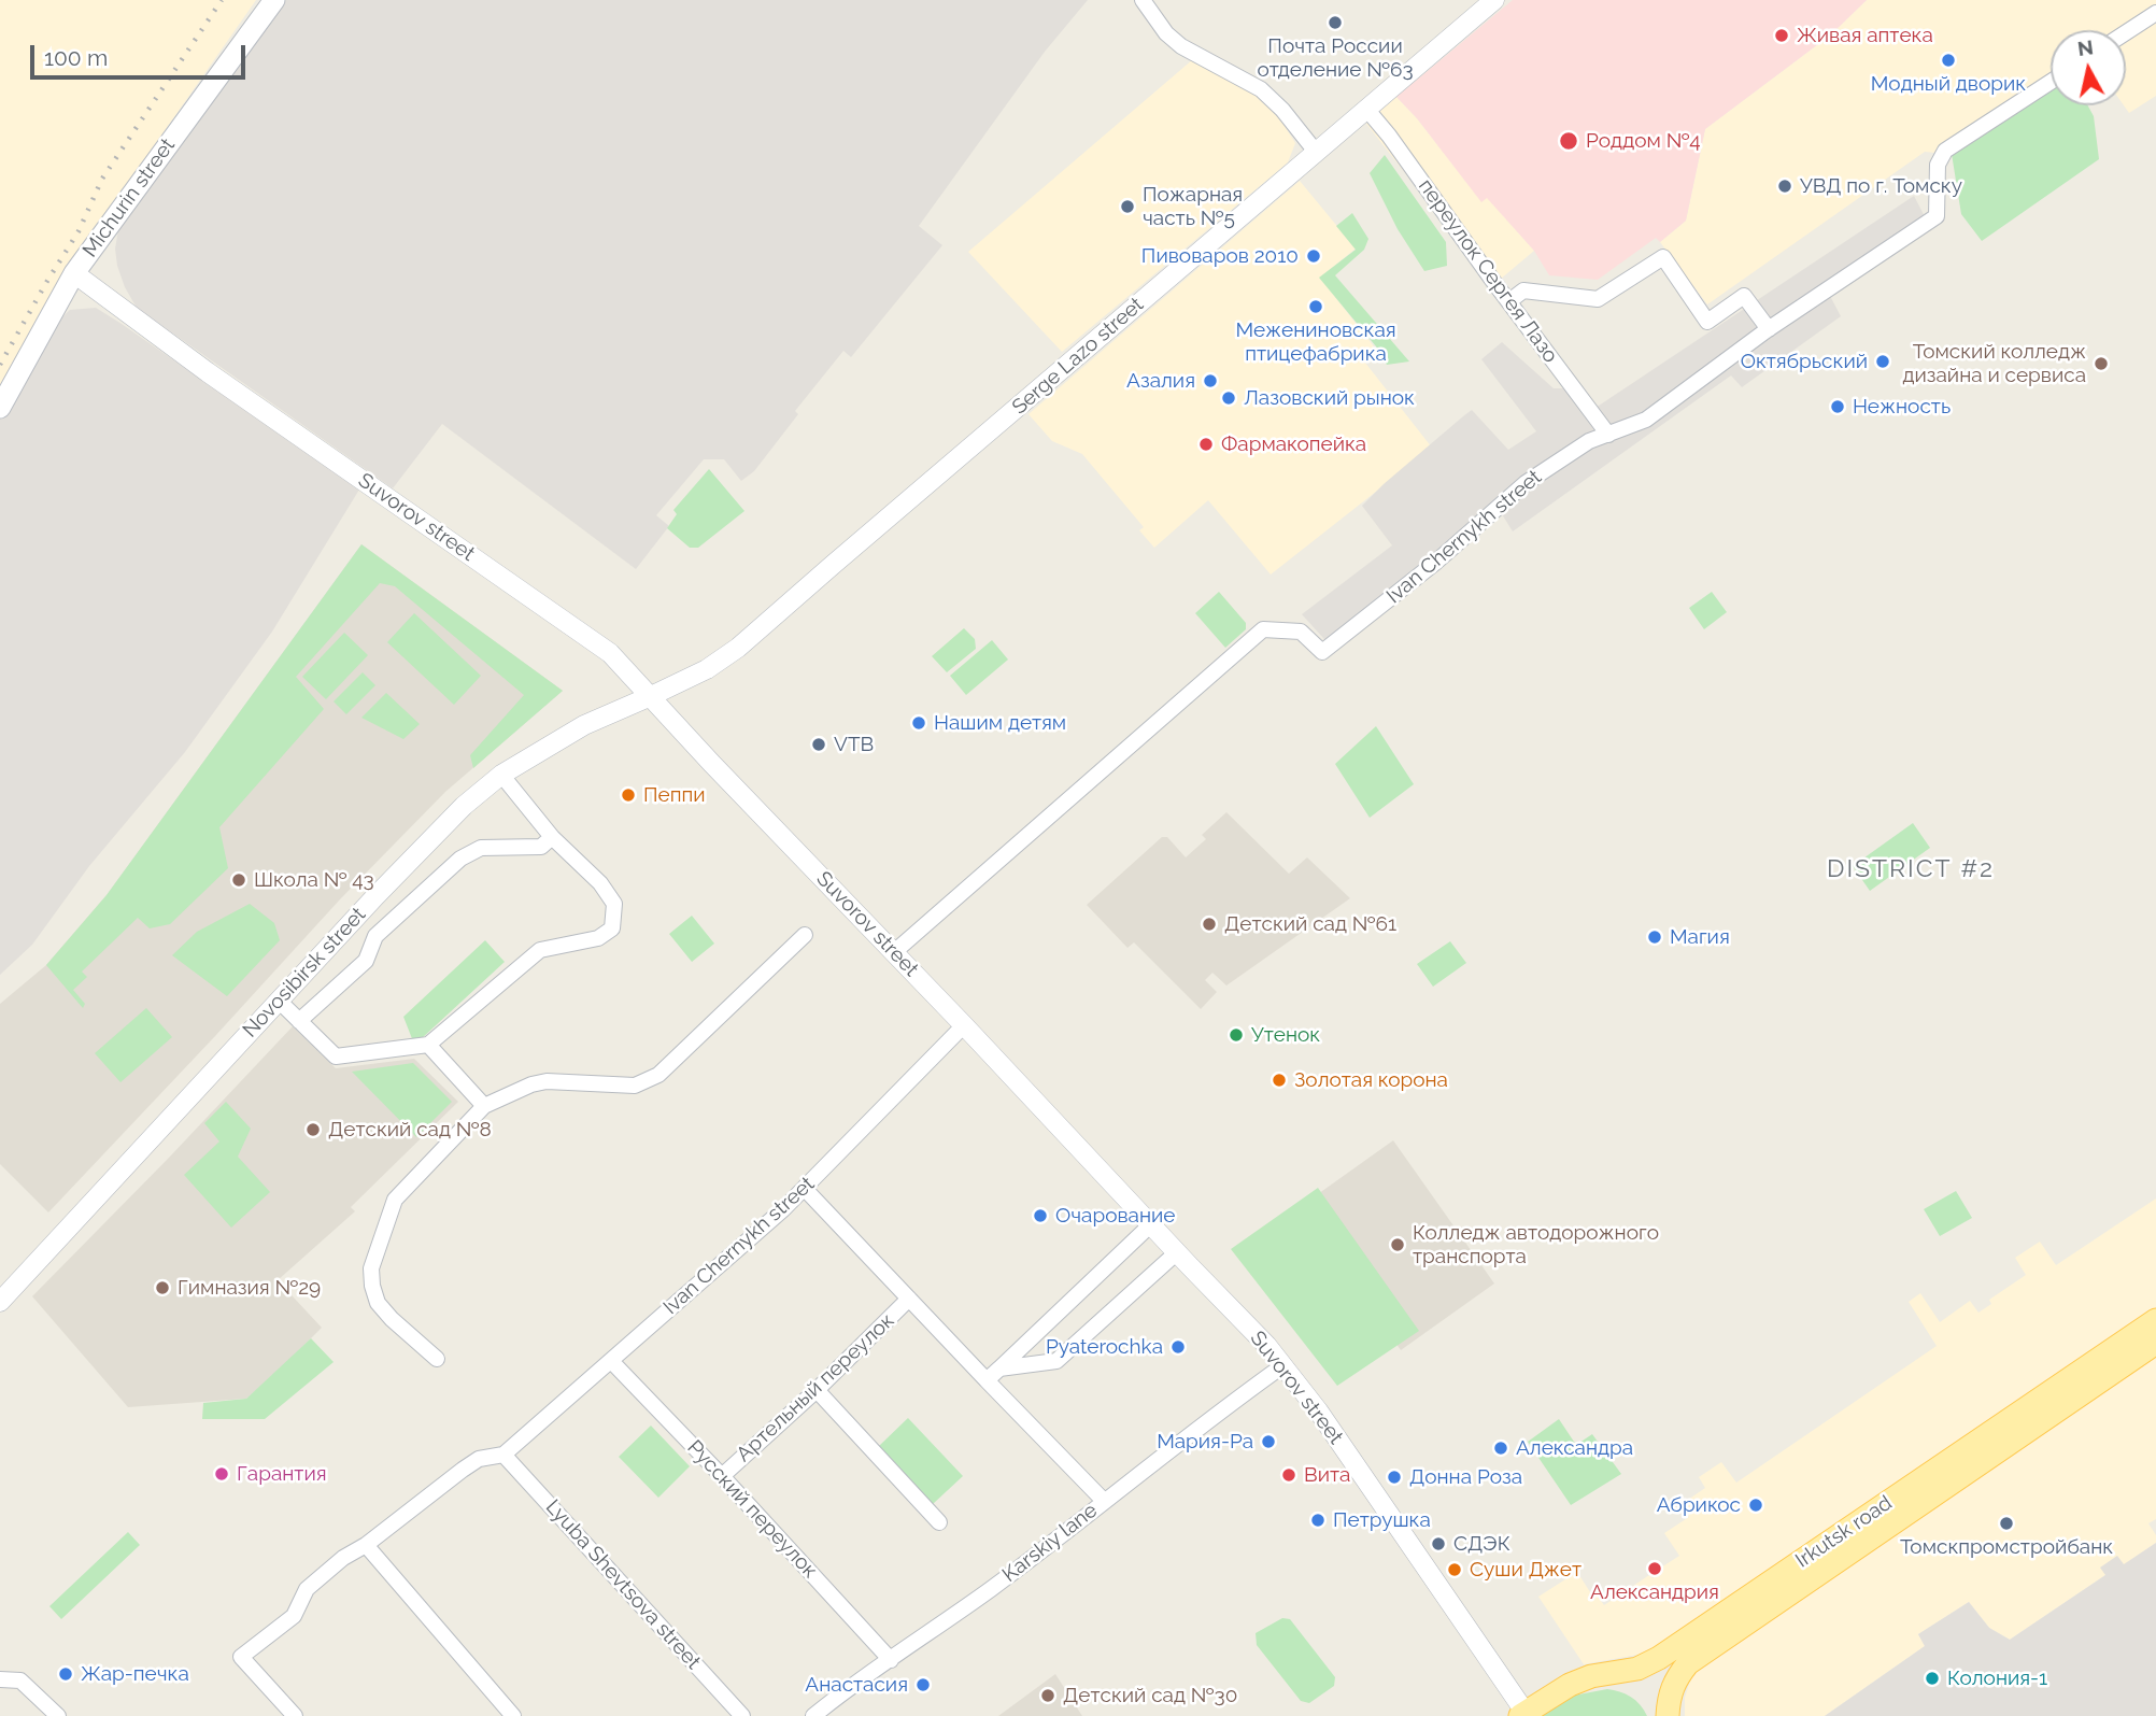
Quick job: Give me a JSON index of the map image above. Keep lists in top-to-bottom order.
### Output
{
  "streets": {
    "main road": ["Michurin street", "Irkutsk road"],
    "street": [
      "переулок Сергея Лазо",
      "Serge Lazo street",
      "Suvorov street",
      "Ivan Chernykh street",
      "Novosibirsk street",
      "Артельный переулок",
      "Русский переулок",
      "Karskiy lane",
      "Lyuba Shevtsova street"
    ]
  },
  "crossings": [
    ["Michurin street", "Suvorov street"],
    ["переулок Сергея Лазо", "Serge Lazo street"],
    ["переулок Сергея Лазо", "Ivan Chernykh street"],
    ["Serge Lazo street", "Suvorov street"],
    ["Serge Lazo street", "Novosibirsk street"],
    ["Suvorov street", "Ivan Chernykh street"],
    ["Suvorov street", "Novosibirsk street"],
    ["Suvorov street", "Irkutsk road"],
    ["Suvorov street", "Karskiy lane"],
    ["Ivan Chernykh street", "Русский переулок"],
    ["Ivan Chernykh street", "Lyuba Shevtsova street"],
    ["Артельный переулок", "Русский переулок"],
    ["Русский переулок", "Karskiy lane"]
  ],
  "districts": ["DISTRICT #2"],
  "places": [
    "Почта России отделение №63",
    "Живая аптека",
    "Модный дворик",
    "Роддом №4",
    "УВД по г. Томску",
    "Пожарная часть №5",
    "Пивоваров 2010",
    "Межениновская птицефабрика",
    "Октябрьский",
    "Томский колледж дизайна и сервиса",
    "Азалия",
    "Лазовский рынок",
    "Нежность",
    "Фармакопейка",
    "Нашим детям",
    "VTB",
    "Пеппи",
    "Школа № 43",
    "Детский сад №61",
    "Магия",
    "Утенок",
    "Золотая корона",
    "Детский сад №8",
    "Очарование",
    "Колледж автодорожного транспорта",
    "Гимназия №29",
    "Pyaterochka",
    "Мария-Ра",
    "Александра",
    "Гарантия",
    "Вита",
    "Донна Роза",
    "Абрикос",
    "Петрушка",
    "Томскпромстройбанк",
    "СДЭК",
    "Александрия",
    "Суши Джет",
    "Жар-печка",
    "Колония-1",
    "Анастасия",
    "Детский сад №30"
  ],
  "scale_bar": "100 m",
  "north": "top"
}
